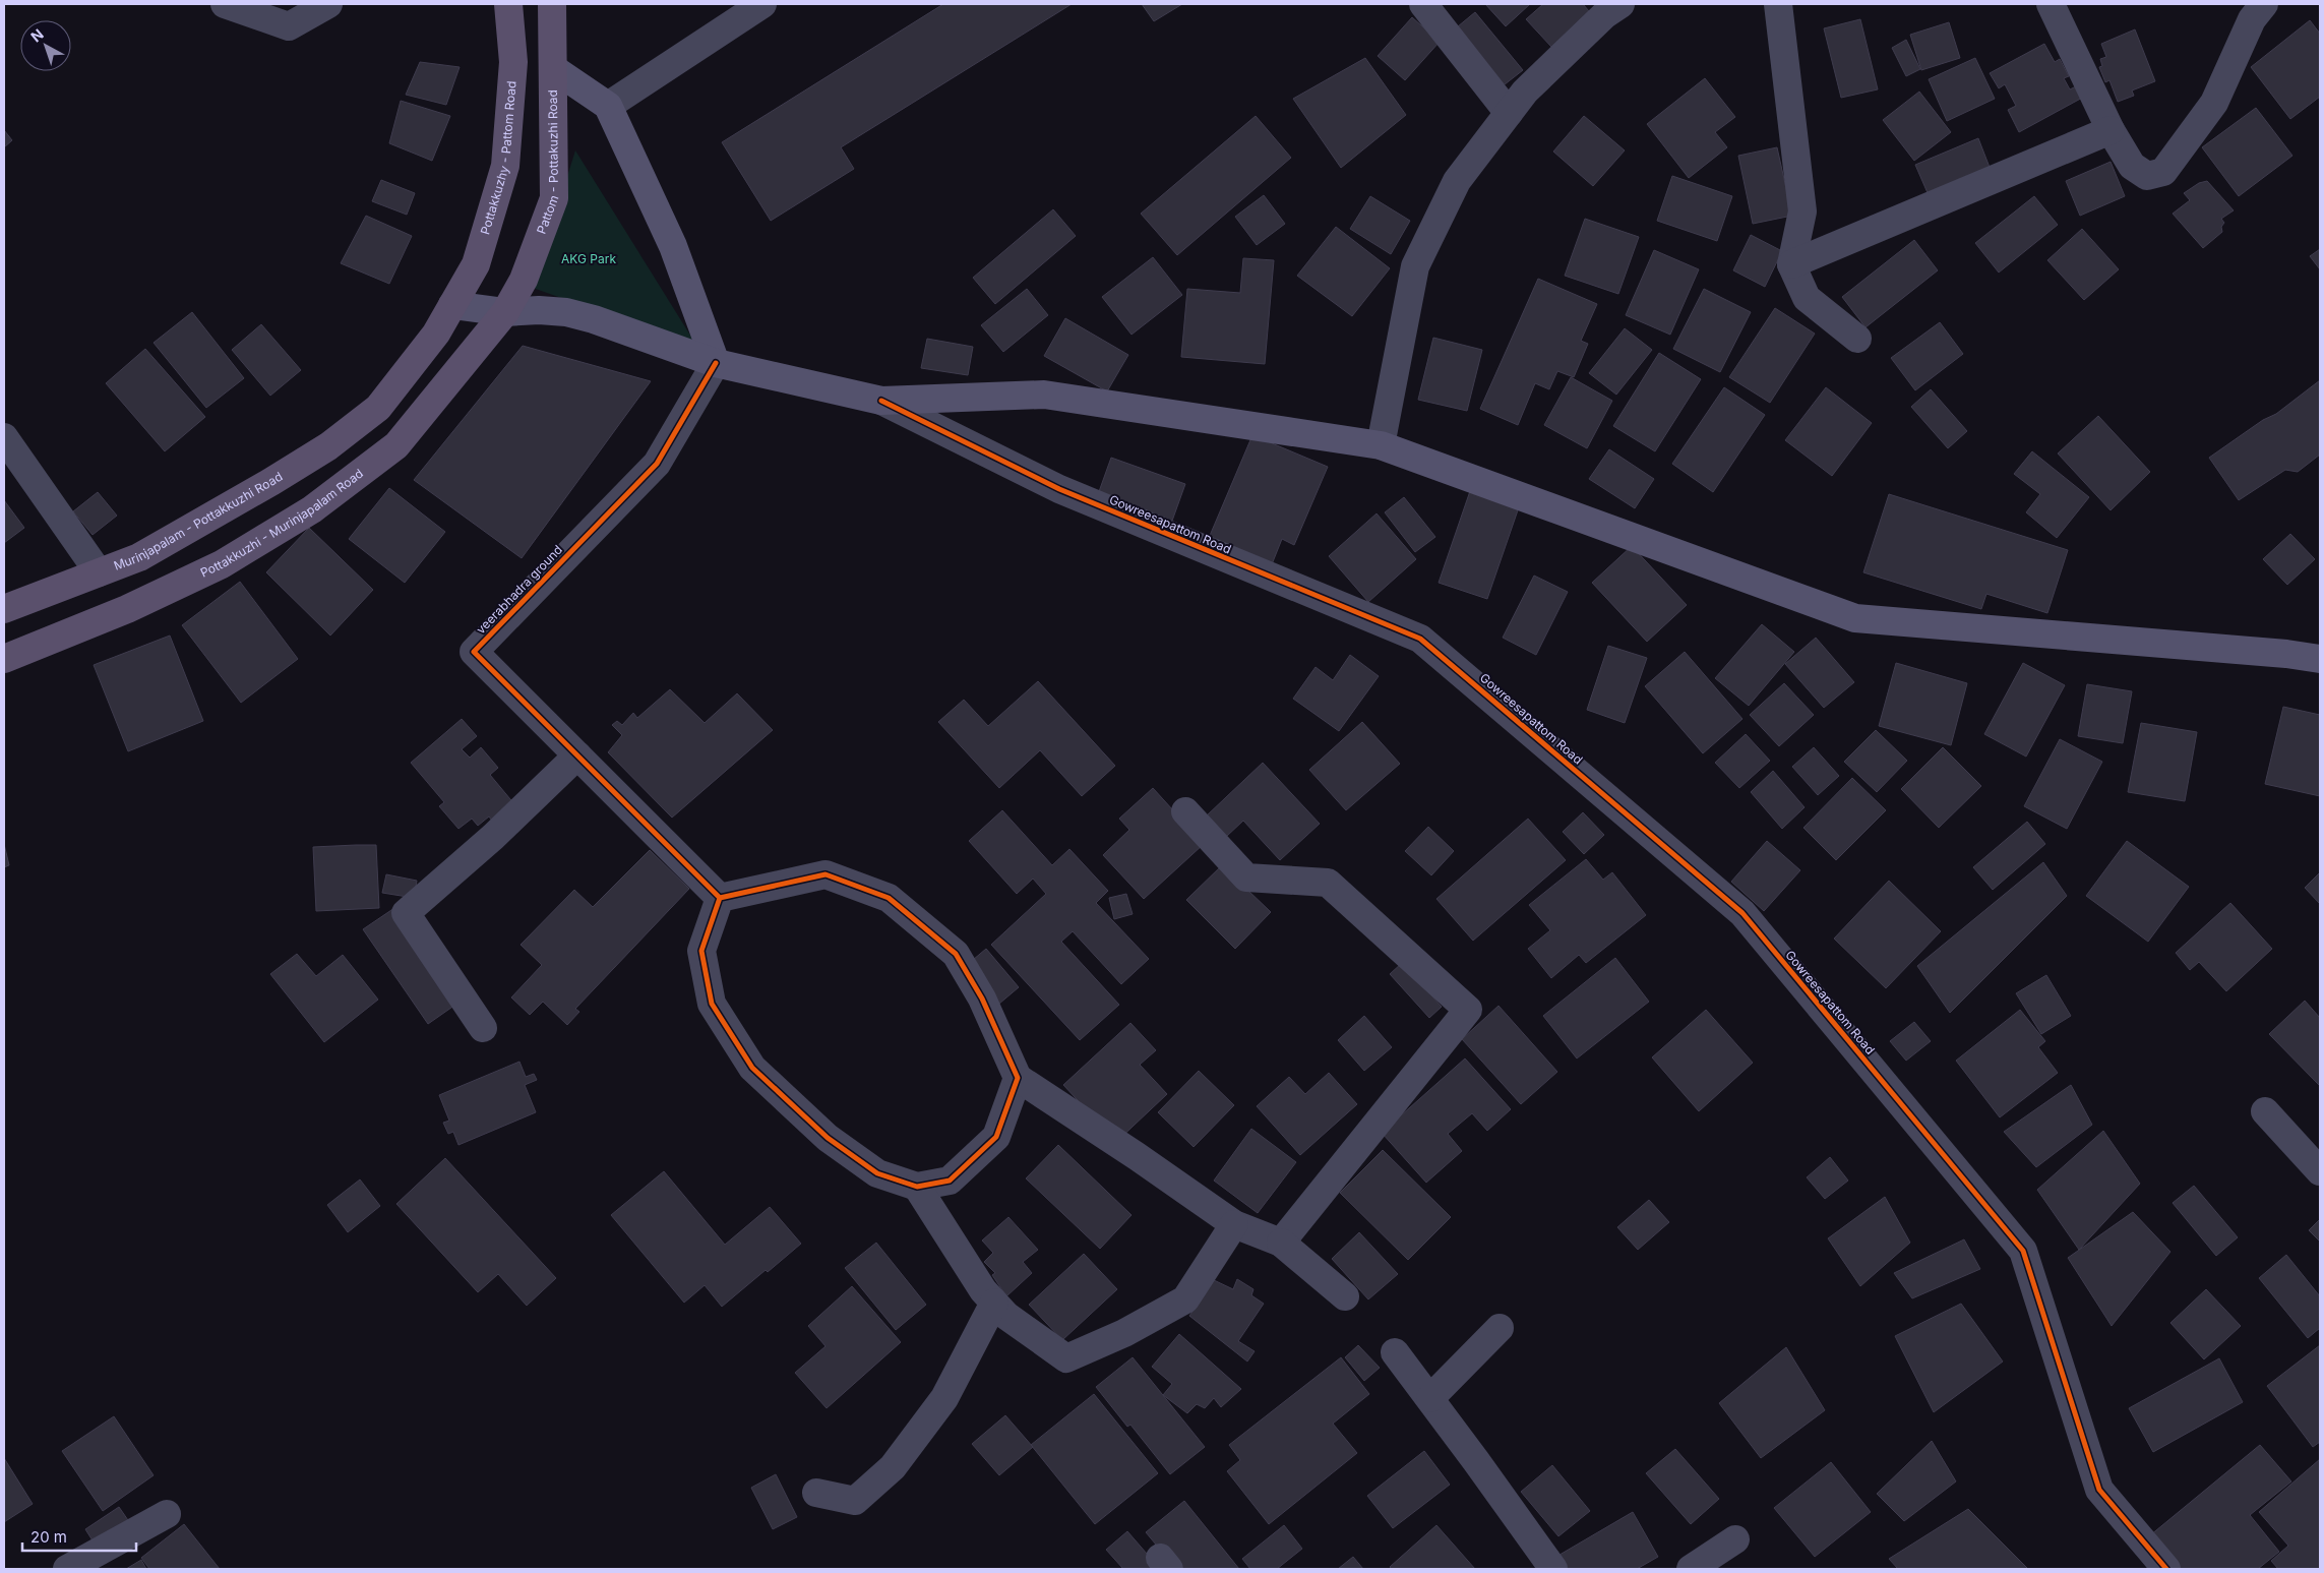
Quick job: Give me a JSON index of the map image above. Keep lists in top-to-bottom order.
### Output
{
  "streets": {
    "main road": [
      "Pottakkuzhy - Pattom Road",
      "Pattom - Pottakuzhi Road",
      "Murinjapalam - Pottakkuzhi Road",
      "Pottakkuzhi - Murinjapalam Road",
      "Gowreesapattom Road"
    ],
    "street": ["veerabhadra ground"]
  },
  "crossings": [
    ["Pottakkuzhy - Pattom Road", "Murinjapalam - Pottakkuzhi Road"],
    ["Pottakkuzhy - Pattom Road", "Gowreesapattom Road"],
    ["Pattom - Pottakuzhi Road", "Pottakkuzhi - Murinjapalam Road"],
    ["Pattom - Pottakuzhi Road", "Gowreesapattom Road"],
    ["Pottakkuzhi - Murinjapalam Road", "Gowreesapattom Road"],
    ["Gowreesapattom Road", "veerabhadra ground"]
  ],
  "parks": ["AKG Park"],
  "scale_bar": "20 m",
  "north": "top left"
}
